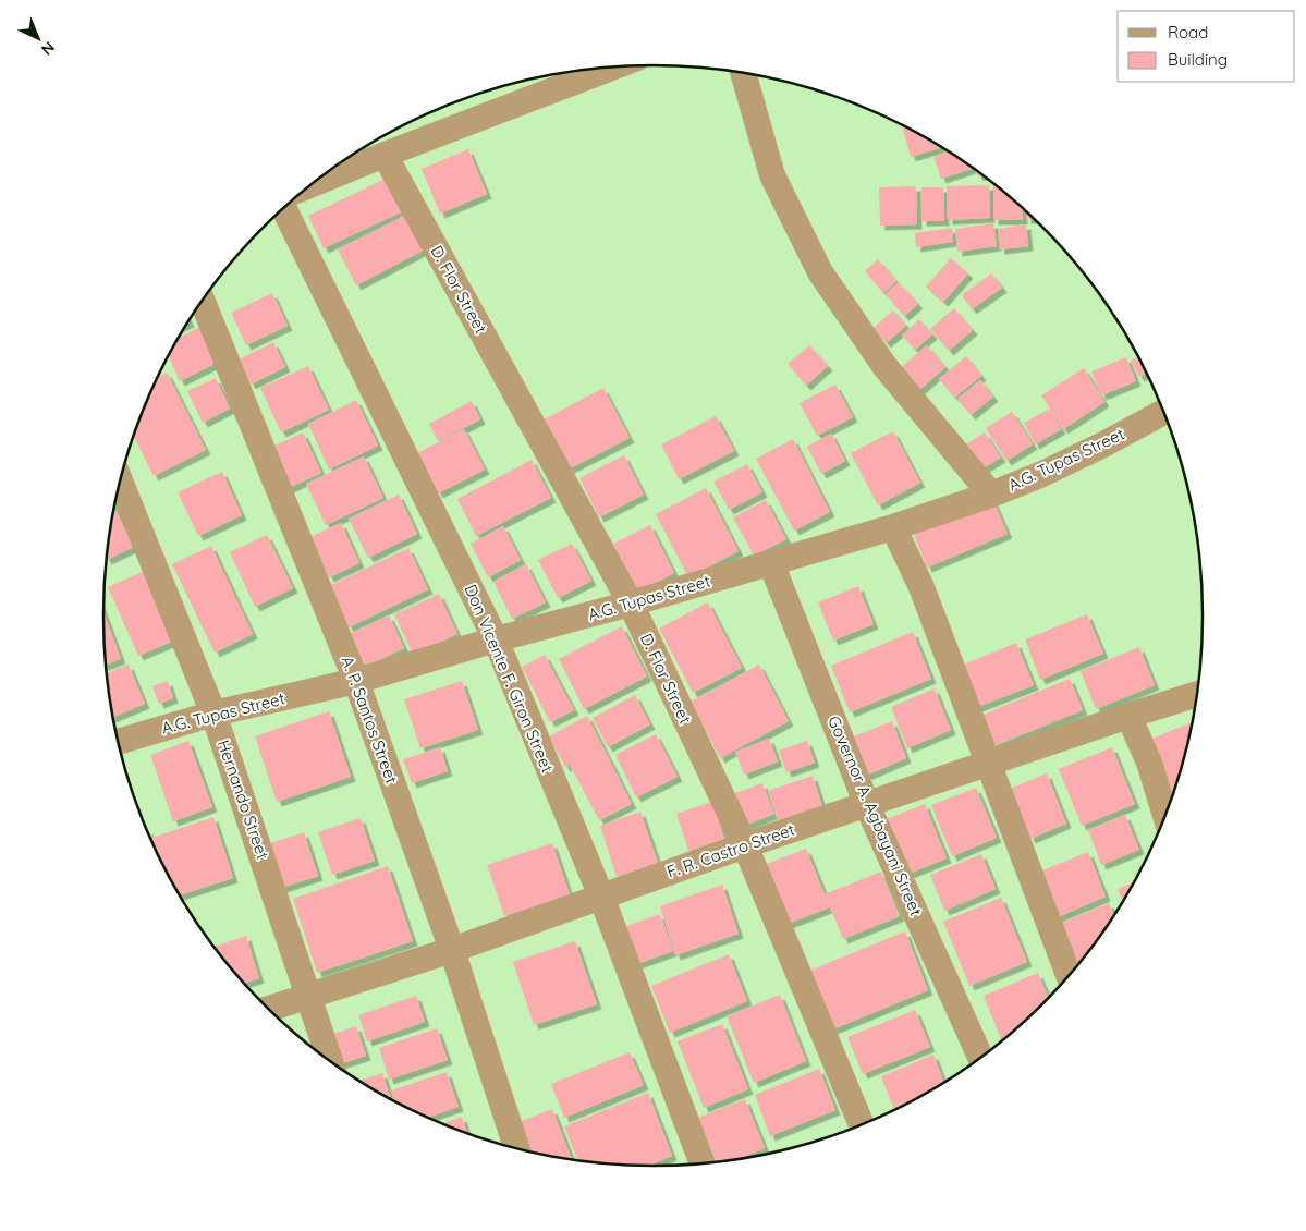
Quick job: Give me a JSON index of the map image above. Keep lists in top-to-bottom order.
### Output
{
  "streets": {
    "street": [
      "D. Flor Street",
      "A.G. Tupas Street",
      "Don Vicente F. Giron Street",
      "A. P. Santos Street",
      "Hernando Street",
      "Governor A. Agbayani Street",
      "F. R. Castro Street"
    ]
  },
  "crossings": [
    ["D. Flor Street", "A.G. Tupas Street"],
    ["D. Flor Street", "F. R. Castro Street"],
    ["A.G. Tupas Street", "Don Vicente F. Giron Street"],
    ["A.G. Tupas Street", "A. P. Santos Street"],
    ["A.G. Tupas Street", "Hernando Street"],
    ["A.G. Tupas Street", "Governor A. Agbayani Street"],
    ["Don Vicente F. Giron Street", "F. R. Castro Street"],
    ["A. P. Santos Street", "F. R. Castro Street"],
    ["Hernando Street", "F. R. Castro Street"],
    ["Governor A. Agbayani Street", "F. R. Castro Street"]
  ],
  "legend": ["Road", "Building"],
  "north": "bottom right"
}
